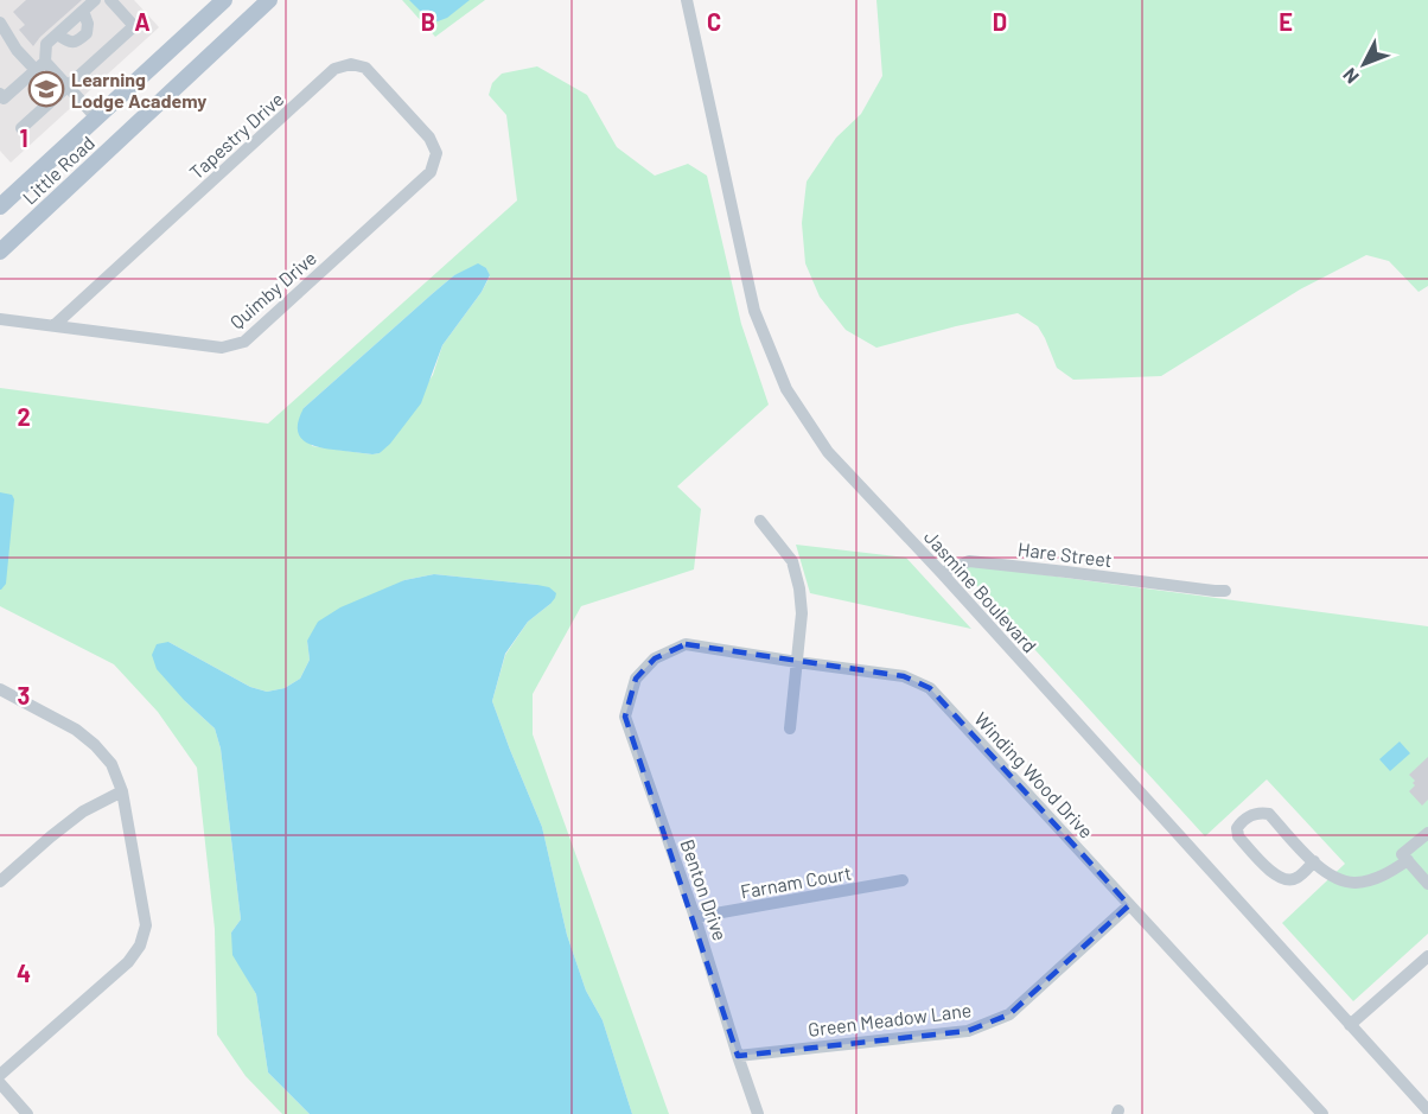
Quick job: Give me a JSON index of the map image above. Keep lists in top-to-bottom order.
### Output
{
  "streets": {
    "main road": ["Little Road"],
    "street": [
      "Tapestry Drive",
      "Quimby Drive",
      "Hare Street",
      "Jasmine Boulevard",
      "Winding Wood Drive",
      "Farnam Court",
      "Benton Drive",
      "Green Meadow Lane"
    ]
  },
  "crossings": [
    ["Tapestry Drive", "Quimby Drive"],
    ["Hare Street", "Jasmine Boulevard"],
    ["Winding Wood Drive", "Benton Drive"],
    ["Winding Wood Drive", "Green Meadow Lane"],
    ["Farnam Court", "Benton Drive"],
    ["Benton Drive", "Green Meadow Lane"]
  ],
  "places": {
    "school or university": ["Learning Lodge Academy"]
  },
  "north": "bottom left",
  "grid": {
    "columns": [
      "A",
      "B",
      "C",
      "D",
      "E"
    ],
    "rows": [
      "1",
      "2",
      "3",
      "4"
    ]
  }
}
